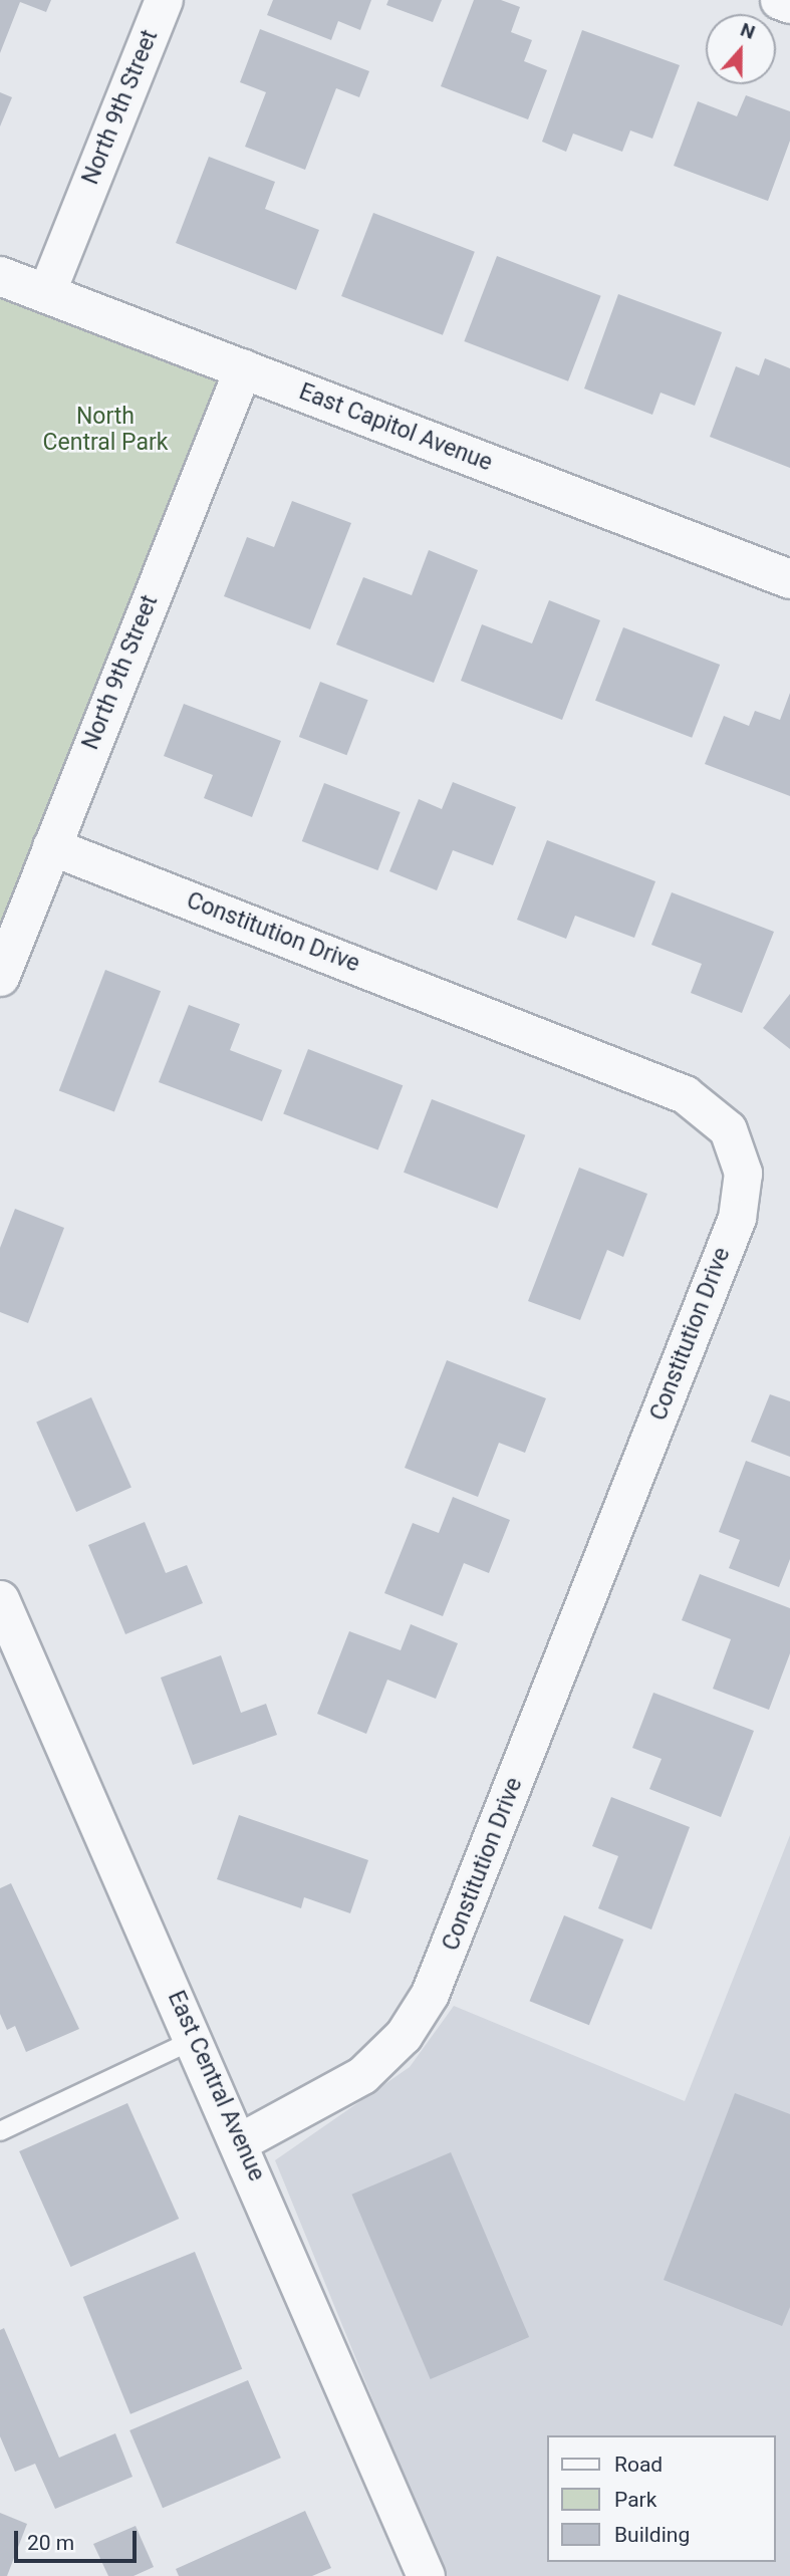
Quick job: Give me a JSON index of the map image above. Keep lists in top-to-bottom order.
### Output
{
  "streets": {
    "street": [
      "North 9th Street",
      "East Capitol Avenue",
      "Constitution Drive",
      "East Central Avenue"
    ]
  },
  "crossings": [
    ["North 9th Street", "East Capitol Avenue"],
    ["North 9th Street", "Constitution Drive"],
    ["Constitution Drive", "East Central Avenue"]
  ],
  "parks": ["North Central Park"],
  "legend": ["Road", "Park", "Building"],
  "scale_bar": "20 m",
  "north": "top"
}
